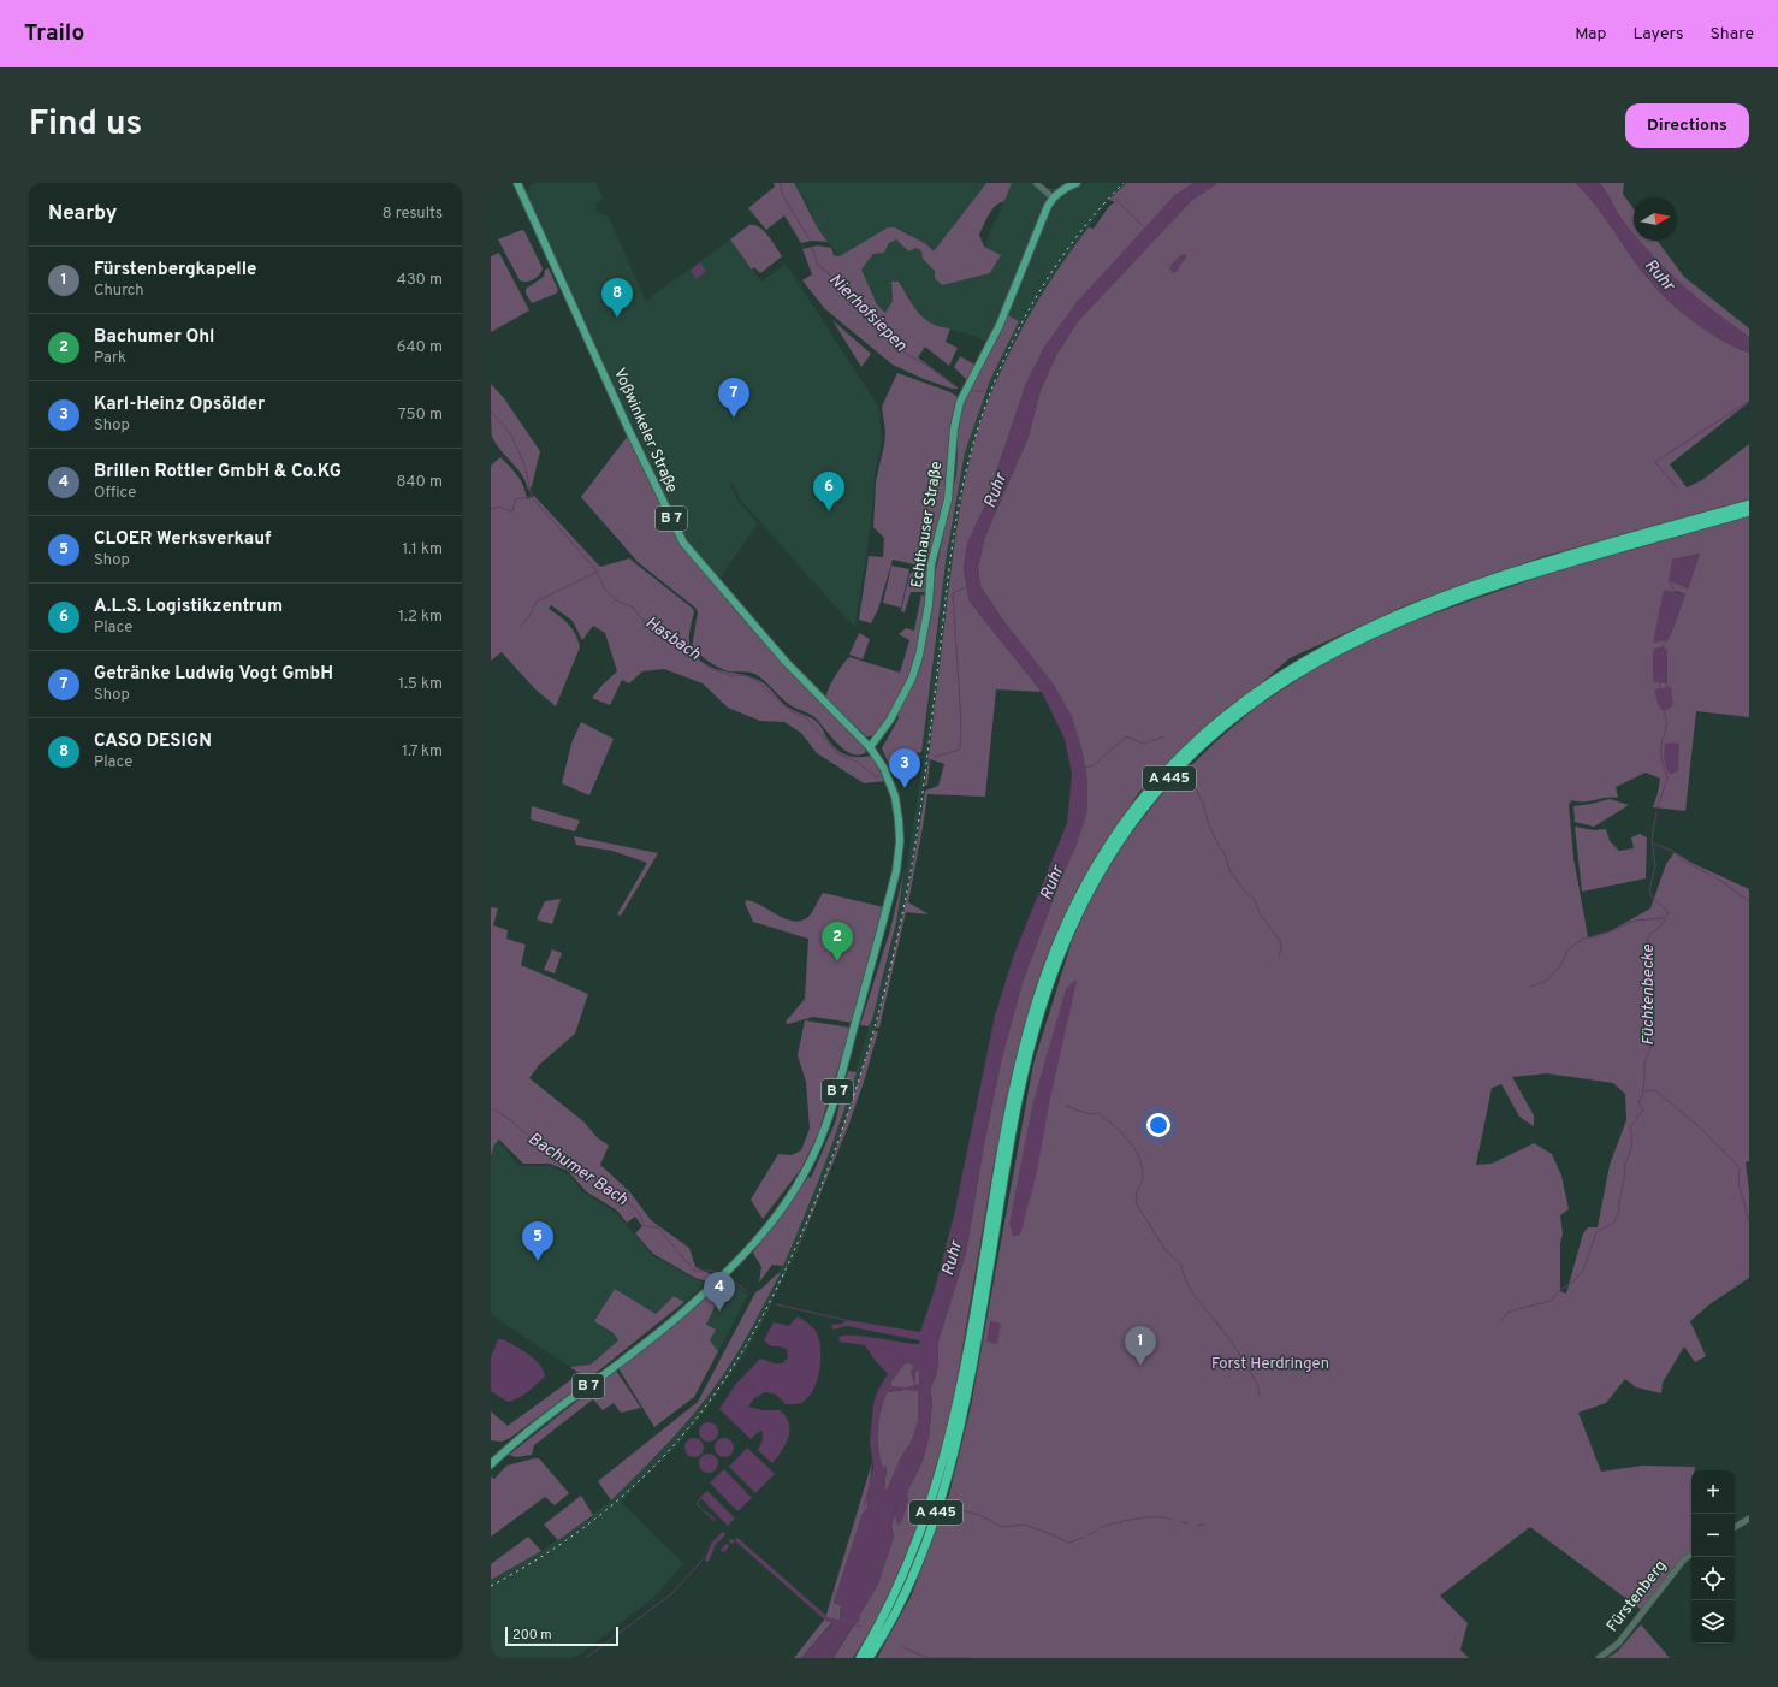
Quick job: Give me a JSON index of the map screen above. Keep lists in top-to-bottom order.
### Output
{
  "streets": {
    "highway": ["A 445"],
    "main road": ["Voßwinkeler Straße", "B 7", "Echthauser Straße"],
    "street": ["Fürstenberg"]
  },
  "crossings": [
    ["Voßwinkeler Straße", "B 7"],
    ["Voßwinkeler Straße", "Echthauser Straße"],
    ["B 7", "Echthauser Straße"]
  ],
  "water": [
    "Ruhr",
    "Nierhofsiepen",
    "Hasbach",
    "Füchtenbecke",
    "Bachumer Bach"
  ],
  "parks": ["Forst Herdringen"],
  "scale_bar": "200 m",
  "north": "right",
  "page": {
    "header": "Trailo",
    "nav": ["Map", "Layers", "Share"],
    "title": "Find us",
    "buttons": "Directions",
    "heading": ["Nearby", "8 results"],
    "list": [
      {
        "mark": "1",
        "name": "Fürstenbergkapelle",
        "note": "Church",
        "value": "430 m"
      },
      {
        "mark": "2",
        "name": "Bachumer Ohl",
        "note": "Park",
        "value": "640 m"
      },
      {
        "mark": "3",
        "name": "Karl-Heinz Opsölder",
        "note": "Shop",
        "value": "750 m"
      },
      {
        "mark": "4",
        "name": "Brillen Rottler GmbH & Co.KG",
        "note": "Office",
        "value": "840 m"
      },
      {
        "mark": "5",
        "name": "CLOER Werksverkauf",
        "note": "Shop",
        "value": "1.1 km"
      },
      {
        "mark": "6",
        "name": "A.L.S. Logistikzentrum",
        "note": "Place",
        "value": "1.2 km"
      },
      {
        "mark": "7",
        "name": "Getränke Ludwig Vogt GmbH",
        "note": "Shop",
        "value": "1.5 km"
      },
      {
        "mark": "8",
        "name": "CASO DESIGN",
        "note": "Place",
        "value": "1.7 km"
      }
    ],
    "pins": [
      "8",
      "7",
      "6",
      "3",
      "2",
      "5",
      "4",
      "1"
    ],
    "map_buttons": ["+", "−"],
    "scale": "200 m"
  }
}
